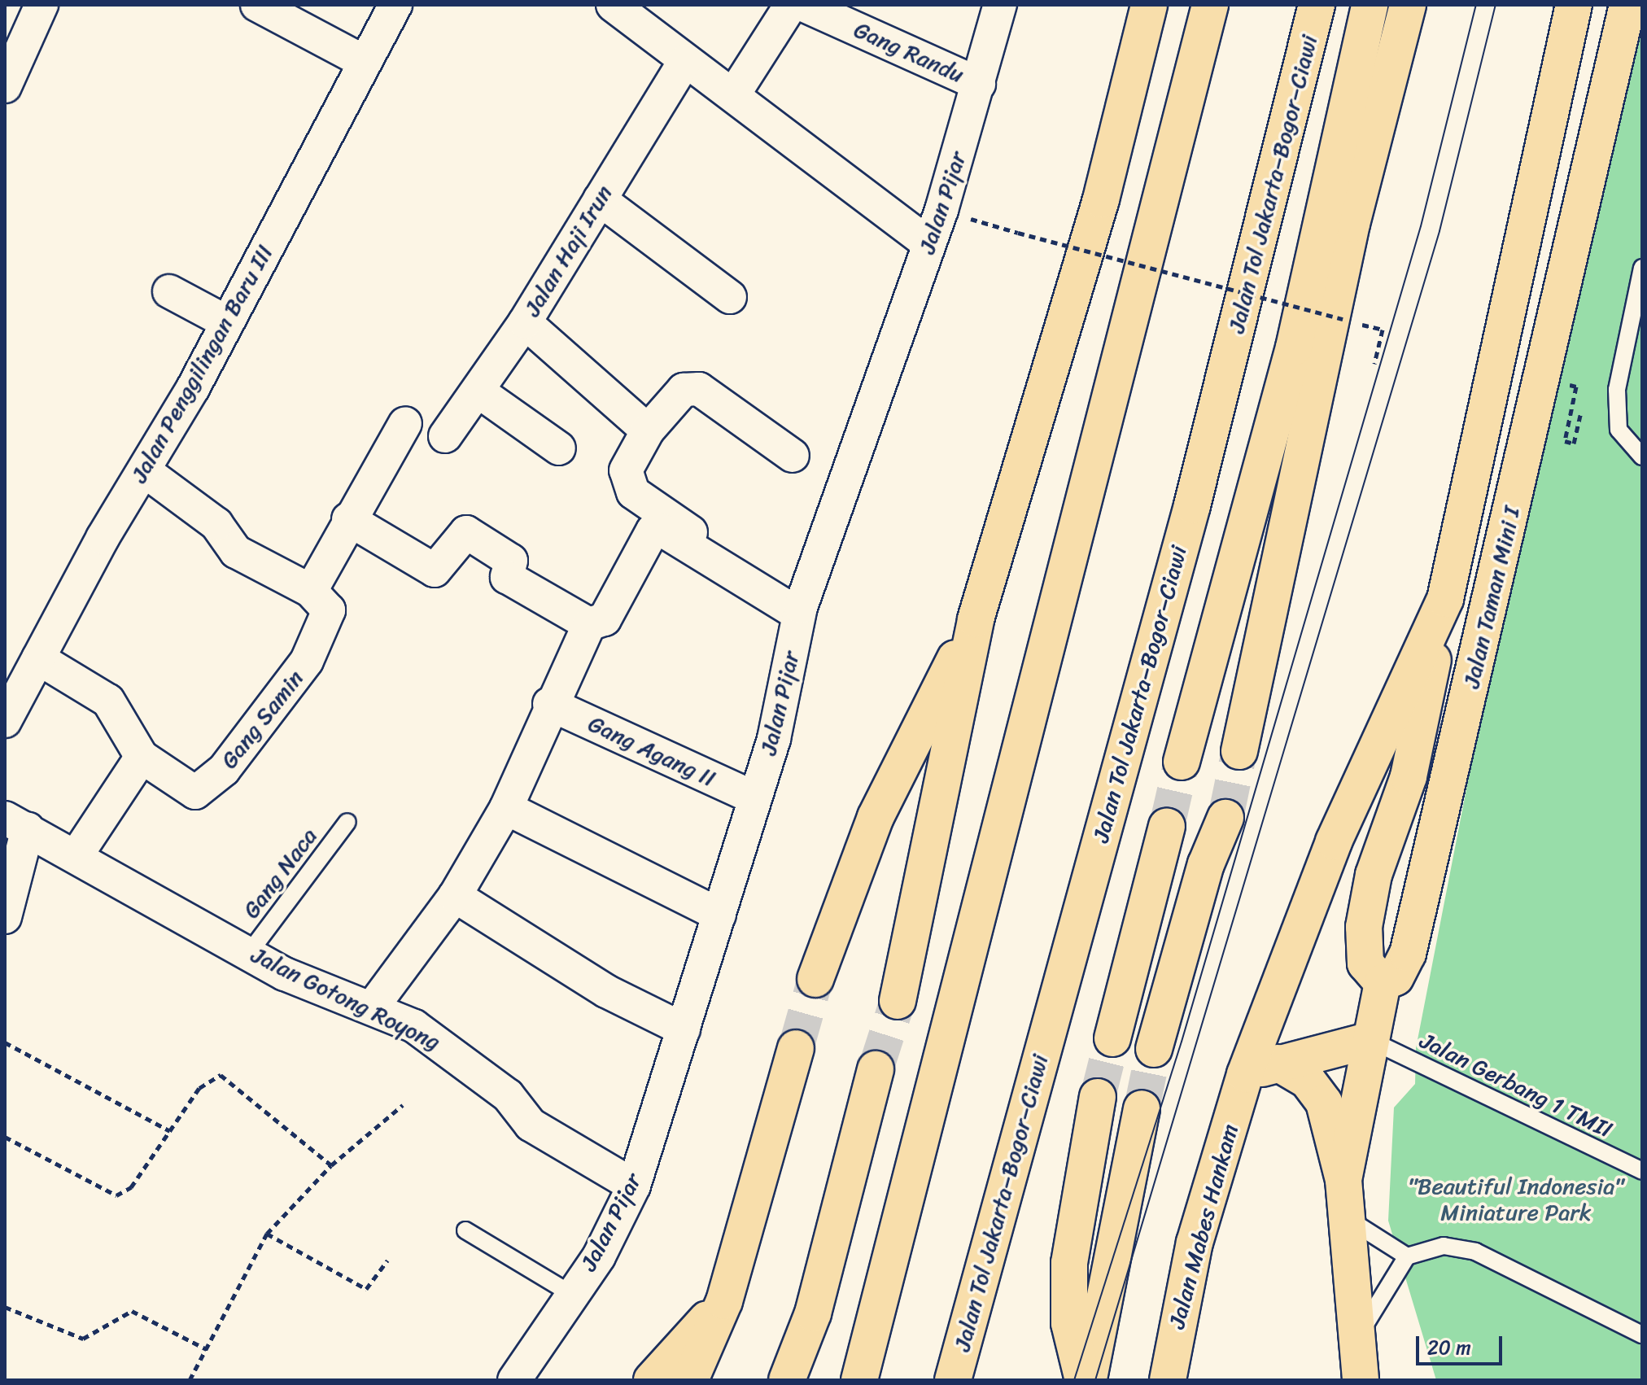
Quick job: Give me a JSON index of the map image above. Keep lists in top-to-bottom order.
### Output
{
  "streets": {
    "main road": ["Jalan Tol Jakarta–Bogor–Ciawi", "Jalan Taman Mini I", "Jalan Mabes Hankam"],
    "street": [
      "Gang Randu",
      "Jalan Pijar",
      "Jalan Haji Irun",
      "Jalan Penggilingan Baru III",
      "Gang Samin",
      "Gang Agang II",
      "Jalan Gotong Royong"
    ],
    "lane": ["Gang Naca", "Jalan Gerbang 1 TMII"]
  },
  "crossings": [
    ["Gang Randu", "Jalan Pijar"],
    ["Jalan Pijar", "Gang Agang II"],
    ["Jalan Pijar", "Jalan Gotong Royong"],
    ["Jalan Penggilingan Baru III", "Gang Samin"],
    ["Jalan Taman Mini I", "Jalan Mabes Hankam"],
    ["Gang Naca", "Jalan Gotong Royong"]
  ],
  "parks": ["\"Beautiful Indonesia\" Miniature Park"],
  "scale_bar": "20 m"
}
